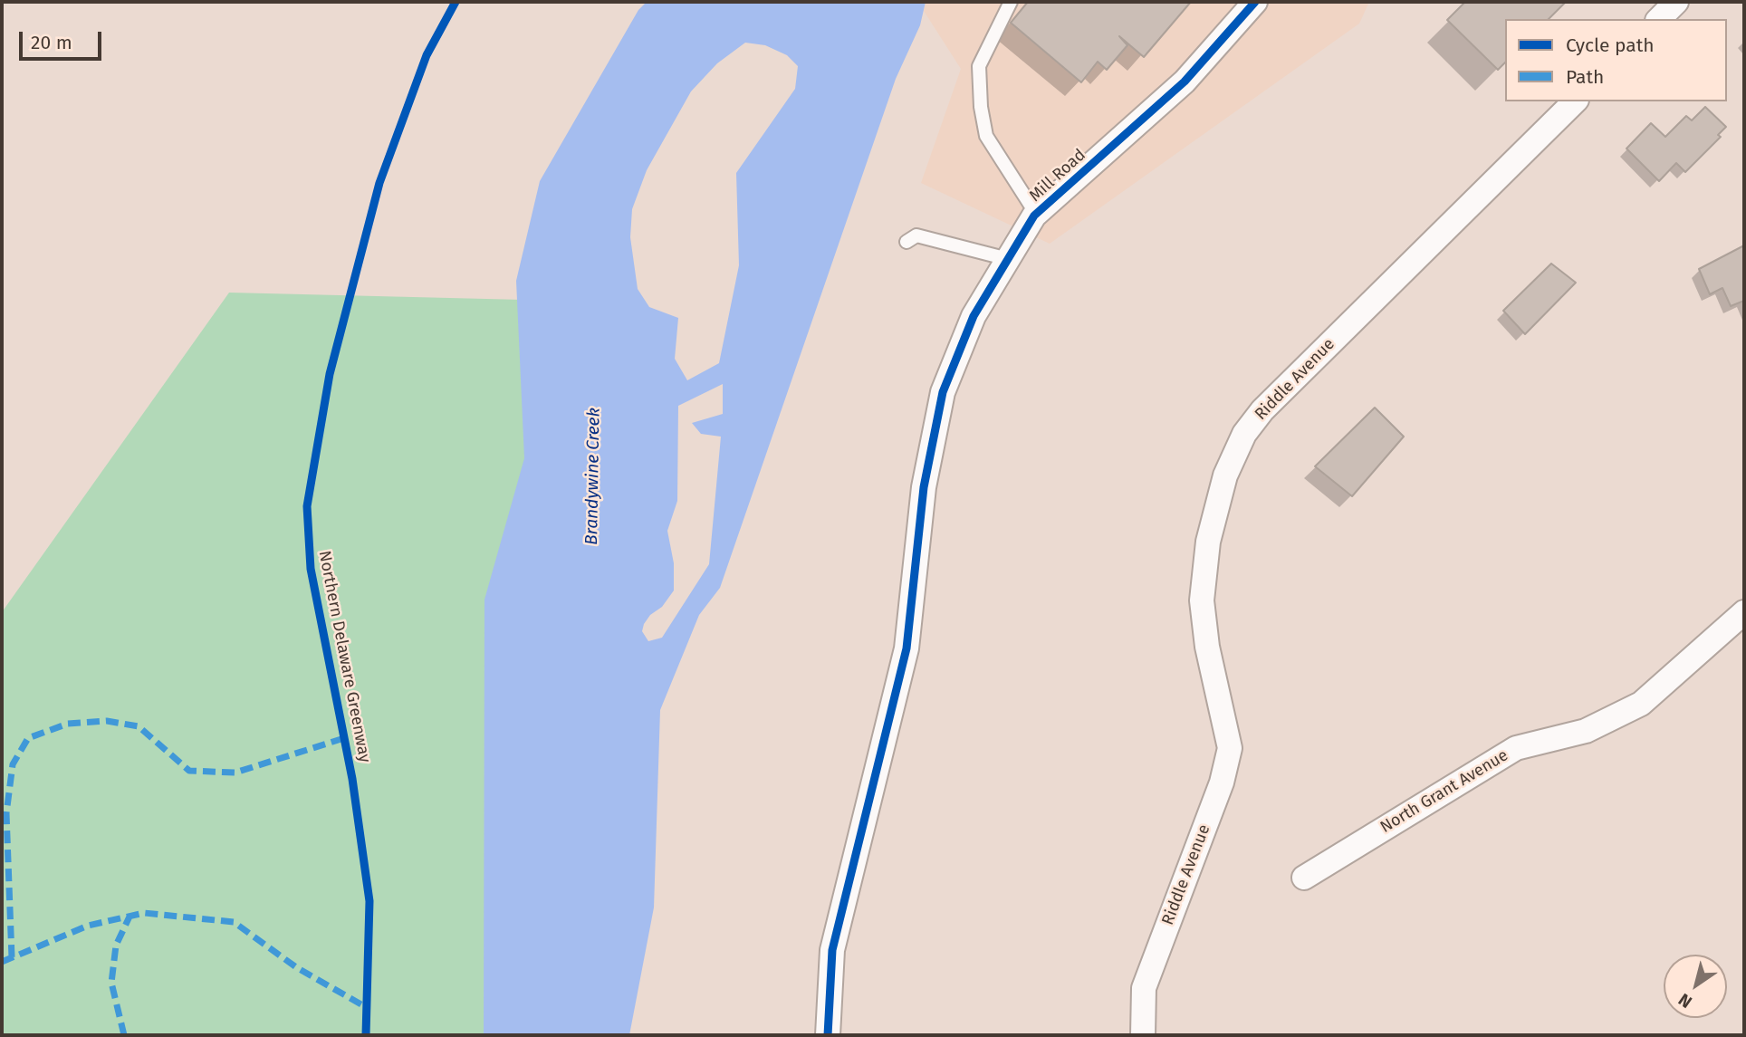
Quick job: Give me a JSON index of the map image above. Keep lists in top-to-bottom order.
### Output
{
  "streets": {
    "street": ["Mill Road", "Riddle Avenue", "North Grant Avenue"],
    "cycle path": ["Northern Delaware Greenway"]
  },
  "water": ["Brandywine Creek"],
  "legend": ["Cycle path", "Path"],
  "scale_bar": "20 m",
  "north": "bottom left"
}
